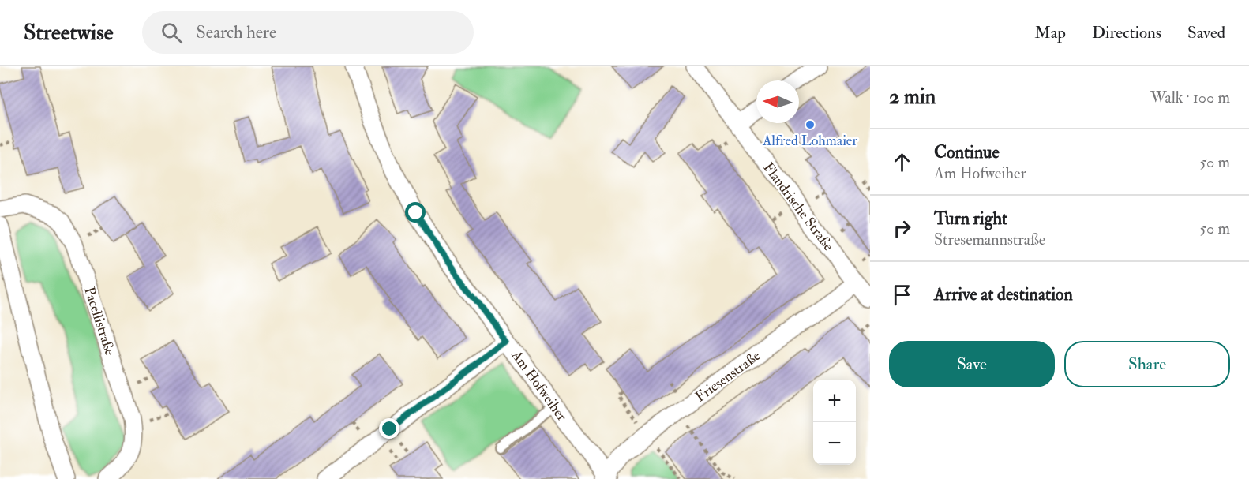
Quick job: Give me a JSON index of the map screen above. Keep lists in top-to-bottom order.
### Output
{
  "streets": {
    "street": [
      "Flandrische Straße",
      "Pacellistraße",
      "Friesenstraße",
      "Am Hofweiher"
    ]
  },
  "crossings": [
    ["Flandrische Straße", "Friesenstraße"],
    ["Friesenstraße", "Am Hofweiher"]
  ],
  "places": ["Alfred Lohmaier"],
  "north": "left",
  "page": {
    "header": "Streetwise",
    "search": "Search here",
    "nav": ["Map", "Directions", "Saved"],
    "heading": ["2 min", "Walk · 100 m"],
    "list": [
      ["Continue", "Am Hofweiher", "50 m"],
      ["Turn right", "Stresemannstraße", "50 m"],
      "Arrive at destination"
    ],
    "buttons": ["Save", "Share"],
    "map_buttons": ["+", "−"]
  }
}
